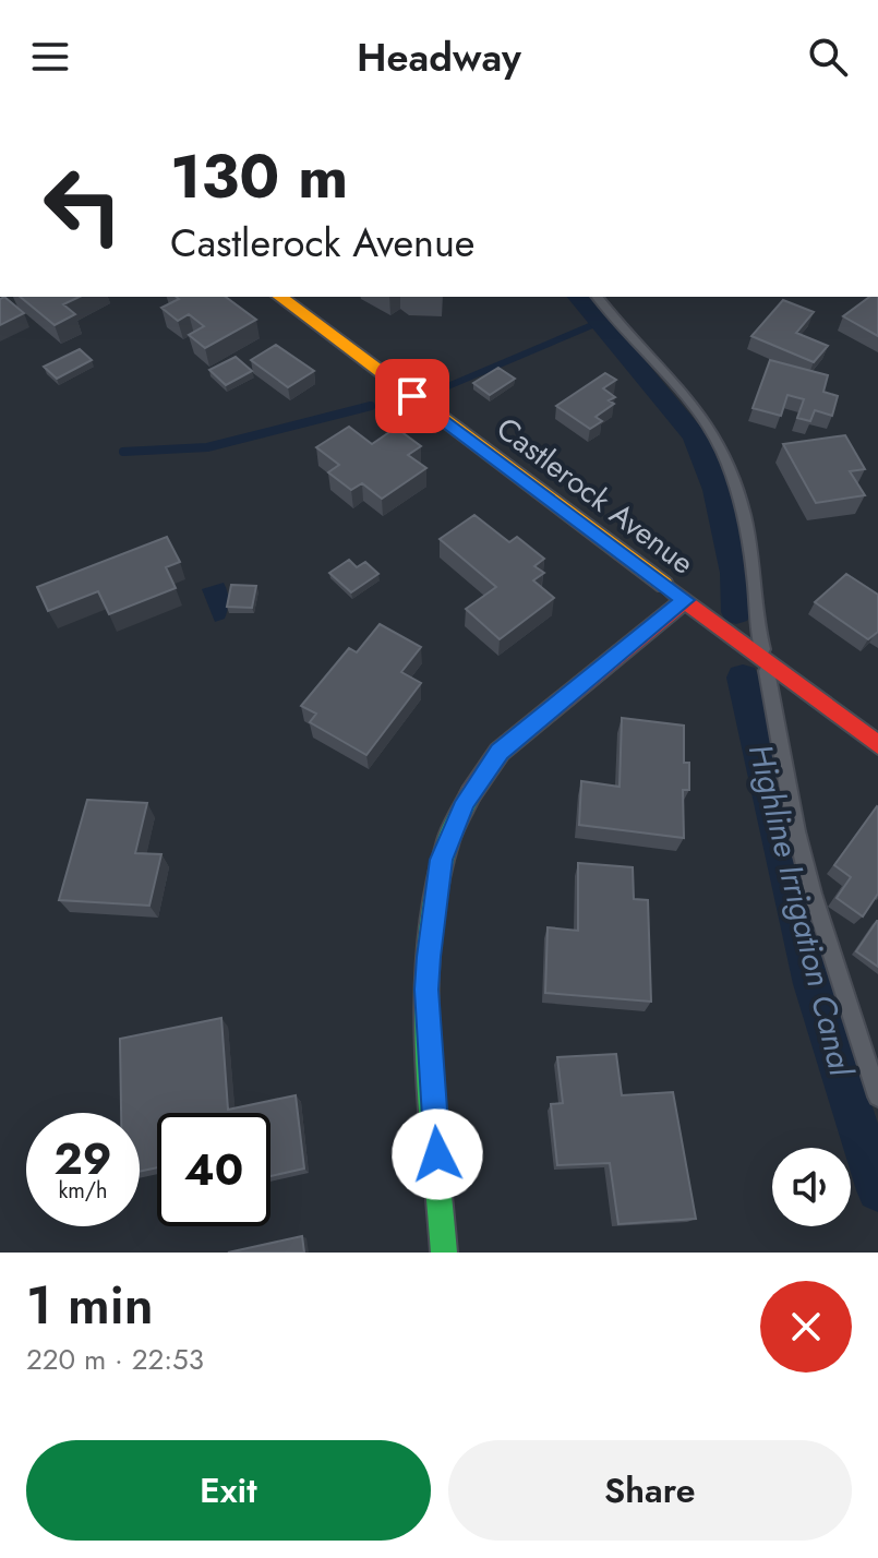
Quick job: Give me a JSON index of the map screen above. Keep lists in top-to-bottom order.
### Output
{
  "streets": {
    "street": ["Castlerock Avenue"]
  },
  "water": ["Highline Irrigation Canal"],
  "page": {
    "header": "Headway",
    "turn": ["130 m", "Castlerock Avenue"],
    "speed": "29 km/h",
    "limit": "40",
    "heading": ["1 min", "220 m · 22:53"],
    "buttons": ["Exit", "Share"]
  }
}
